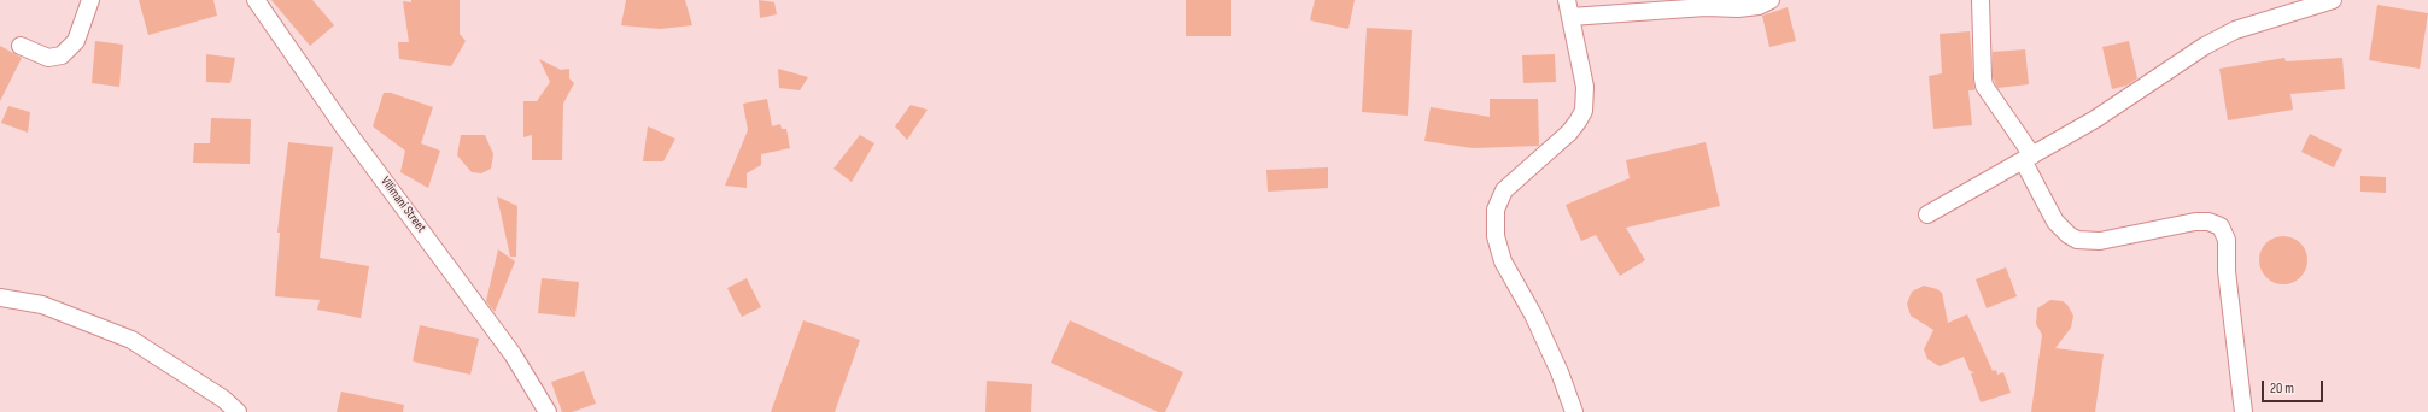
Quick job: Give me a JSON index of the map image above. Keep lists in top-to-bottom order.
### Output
{
  "streets": {
    "street": ["Vilimani Street"]
  },
  "scale_bar": "20 m"
}
